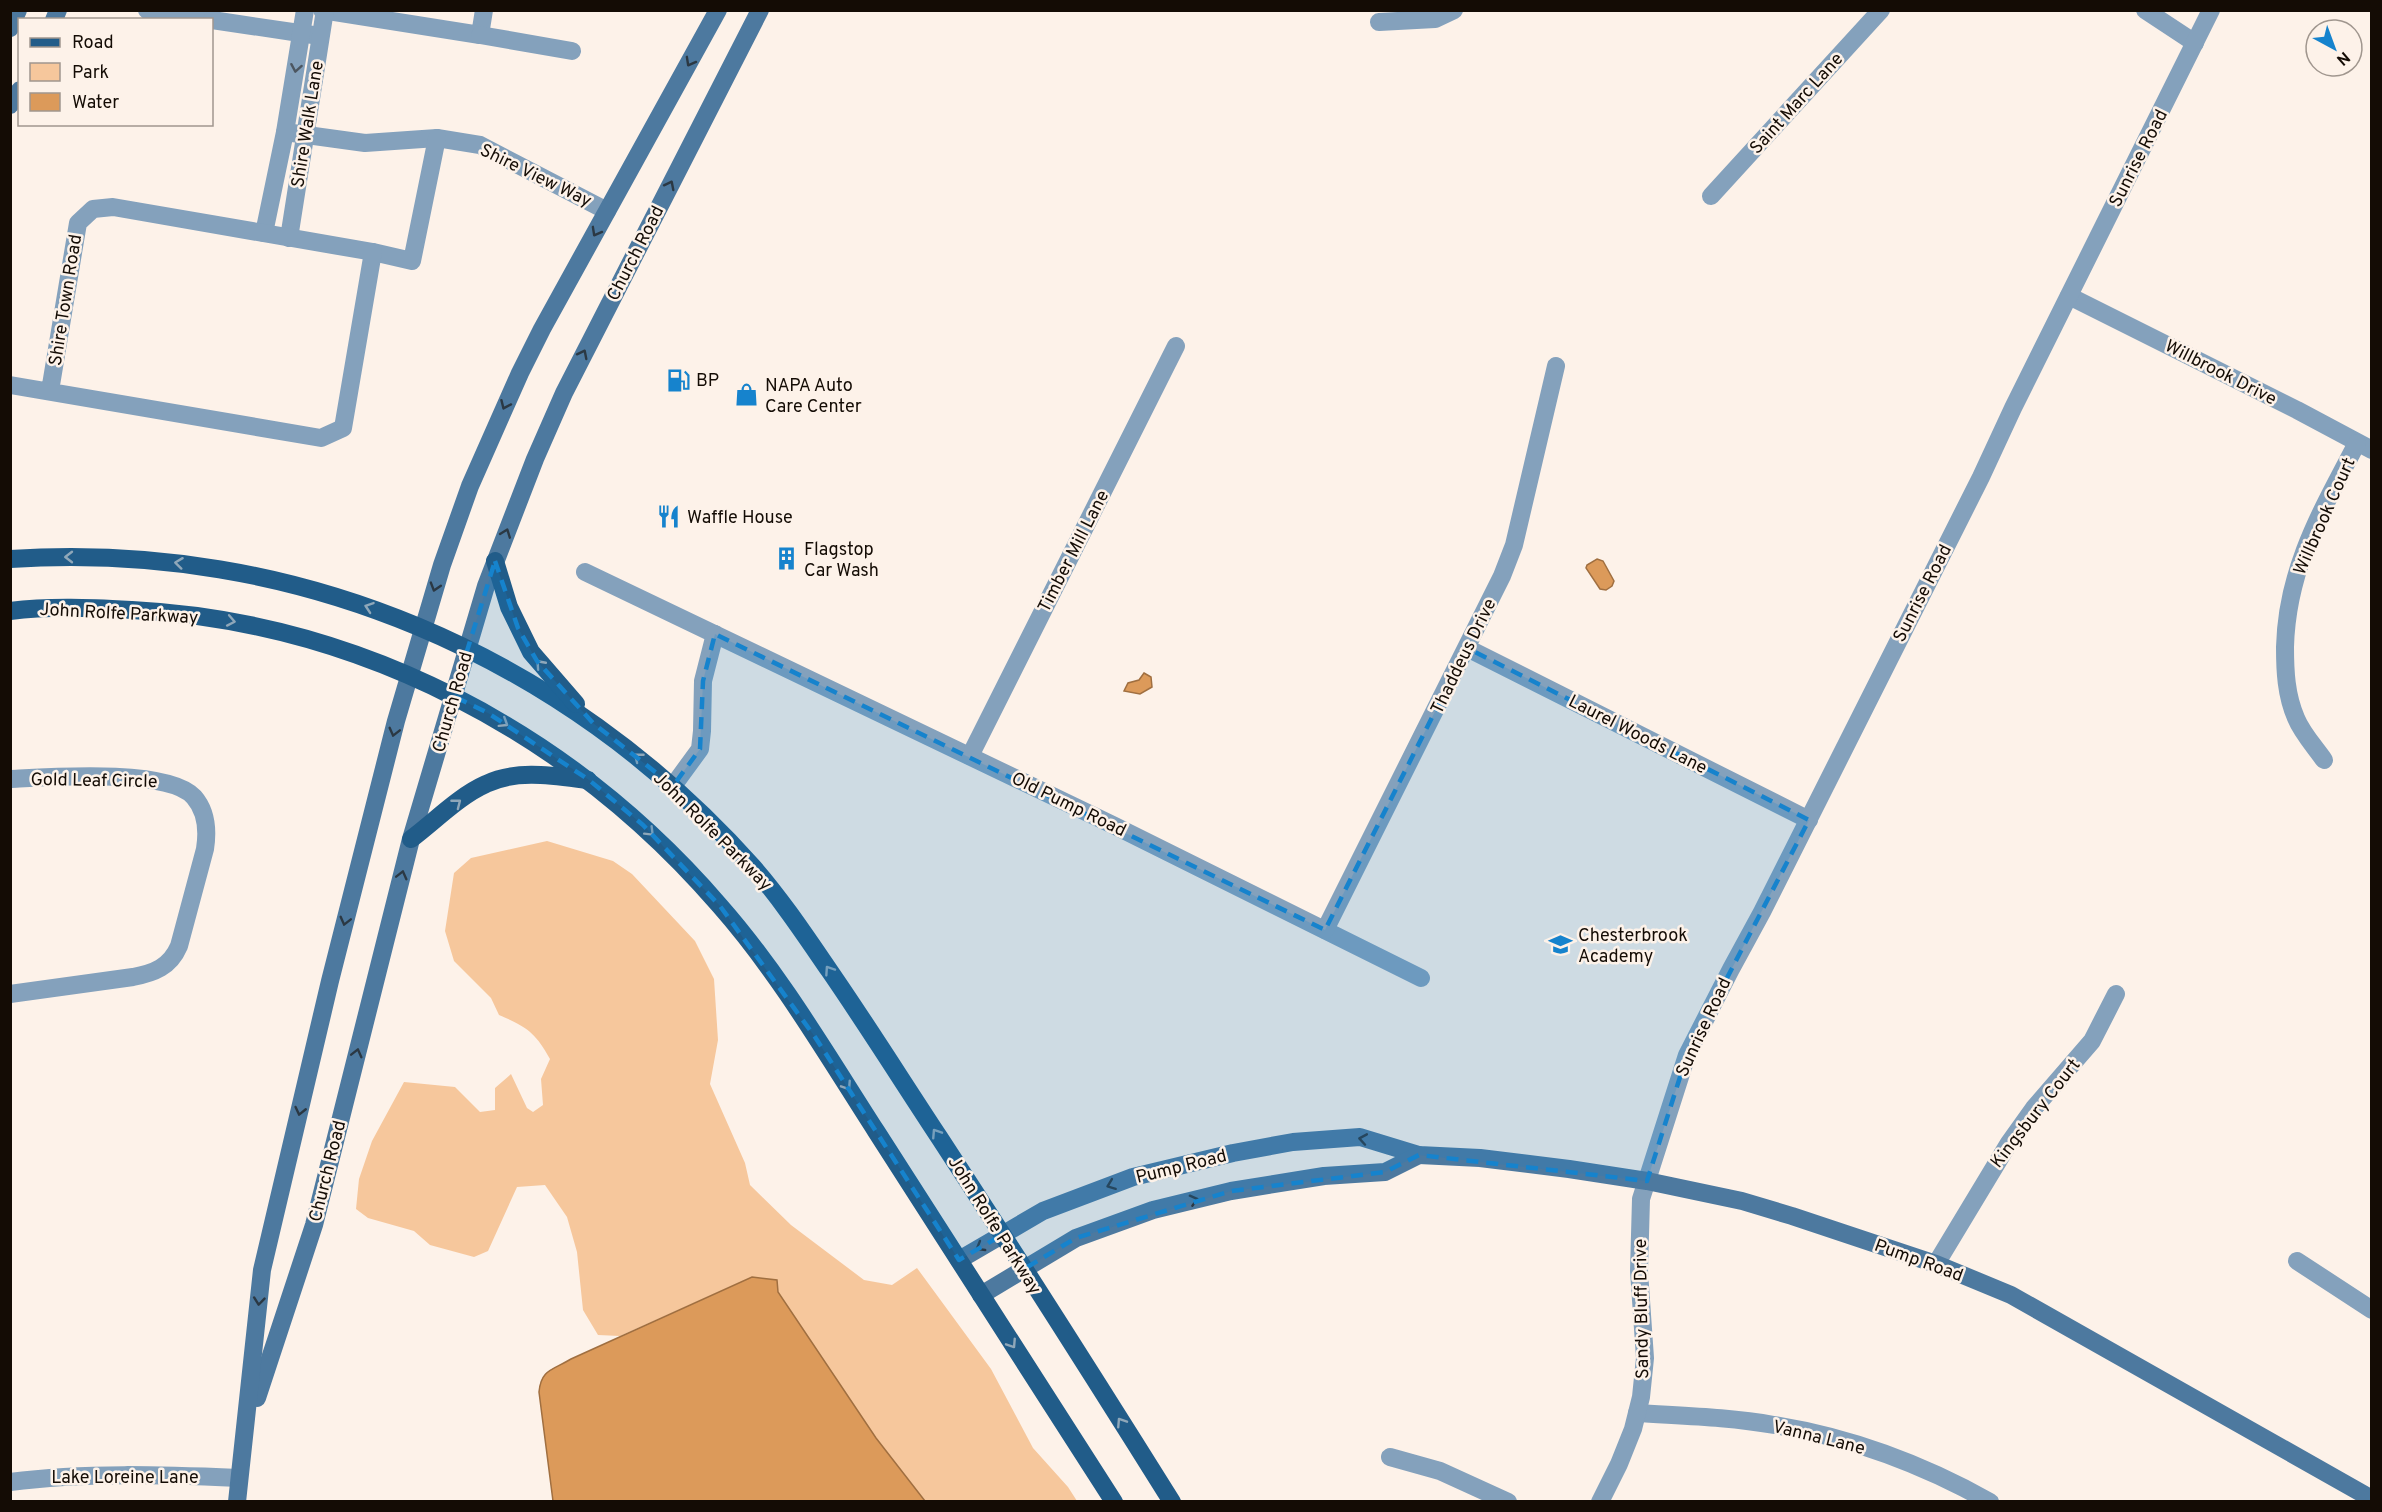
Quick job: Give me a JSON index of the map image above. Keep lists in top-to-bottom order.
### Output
{
  "streets": {
    "main road": ["Church Road", "John Rolfe Parkway", "Pump Road"],
    "street": [
      "Saint Marc Lane",
      "Shire Walk Lane",
      "Sunrise Road",
      "Shire View Way",
      "Shire Town Road",
      "Willbrook Drive",
      "Willbrook Court",
      "Timber Mill Lane",
      "Thaddeus Drive",
      "Laurel Woods Lane",
      "Gold Leaf Circle",
      "Old Pump Road",
      "Kingsbury Court",
      "Sandy Bluff Drive",
      "Vanna Lane",
      "Lake Loreine Lane"
    ]
  },
  "crossings": [
    ["Shire Walk Lane", "Shire View Way"],
    ["Shire Walk Lane", "Shire Town Road"],
    ["Sunrise Road", "Willbrook Drive"],
    ["Sunrise Road", "Laurel Woods Lane"],
    ["Sunrise Road", "Pump Road"],
    ["Sunrise Road", "Sandy Bluff Drive"],
    ["Shire View Way", "Church Road"],
    ["Shire View Way", "Shire Town Road"],
    ["Church Road", "John Rolfe Parkway"],
    ["Church Road", "Lake Loreine Lane"],
    ["Willbrook Drive", "Willbrook Court"],
    ["Timber Mill Lane", "Old Pump Road"],
    ["John Rolfe Parkway", "Pump Road"],
    ["Thaddeus Drive", "Laurel Woods Lane"],
    ["Thaddeus Drive", "Old Pump Road"],
    ["Kingsbury Court", "Pump Road"],
    ["Pump Road", "Sandy Bluff Drive"],
    ["Sandy Bluff Drive", "Vanna Lane"]
  ],
  "places": {
    "fuel station": ["BP"],
    "shop": ["NAPA Auto Care Center"],
    "restaurant": ["Waffle House"],
    "building": ["Flagstop Car Wash"],
    "school or university": ["Chesterbrook Academy"]
  },
  "legend": ["Road", "Park", "Water"],
  "north": "bottom right"
}
